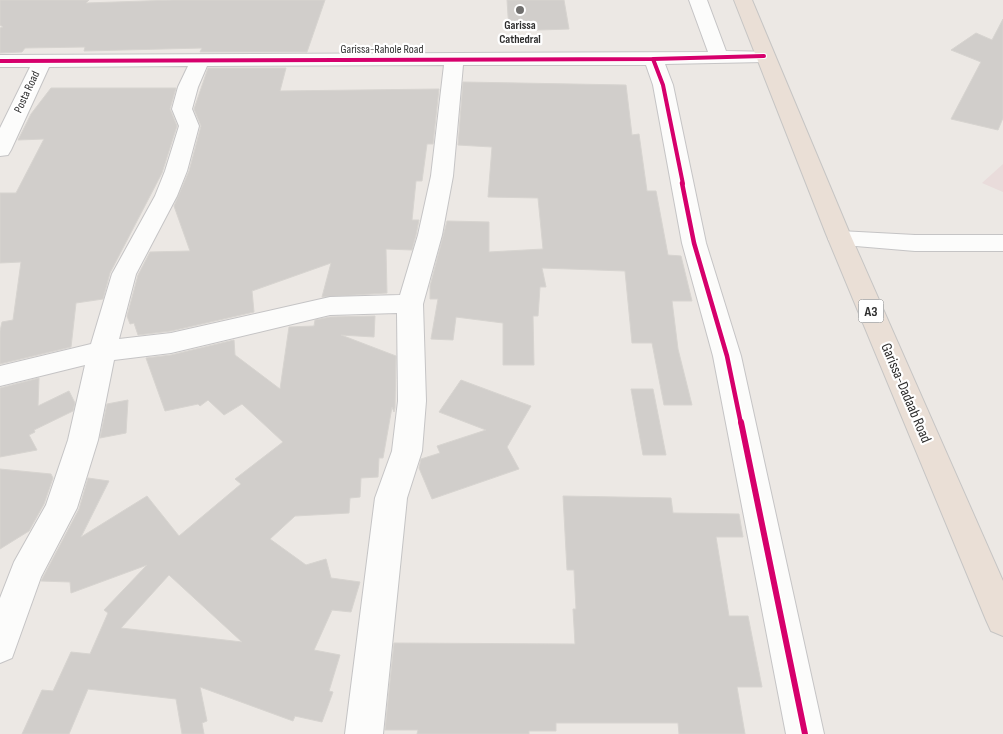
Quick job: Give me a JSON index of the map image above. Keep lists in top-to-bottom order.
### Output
{
  "streets": {
    "highway": ["A3", "Garissa-Dadaab Road"],
    "street": ["Garissa-Rahole Road", "Posta Road"]
  },
  "crossings": [
    ["Garissa-Rahole Road", "Posta Road"],
    ["Garissa-Rahole Road", "Garissa-Dadaab Road"]
  ],
  "places": ["Garissa Cathedral"]
}
